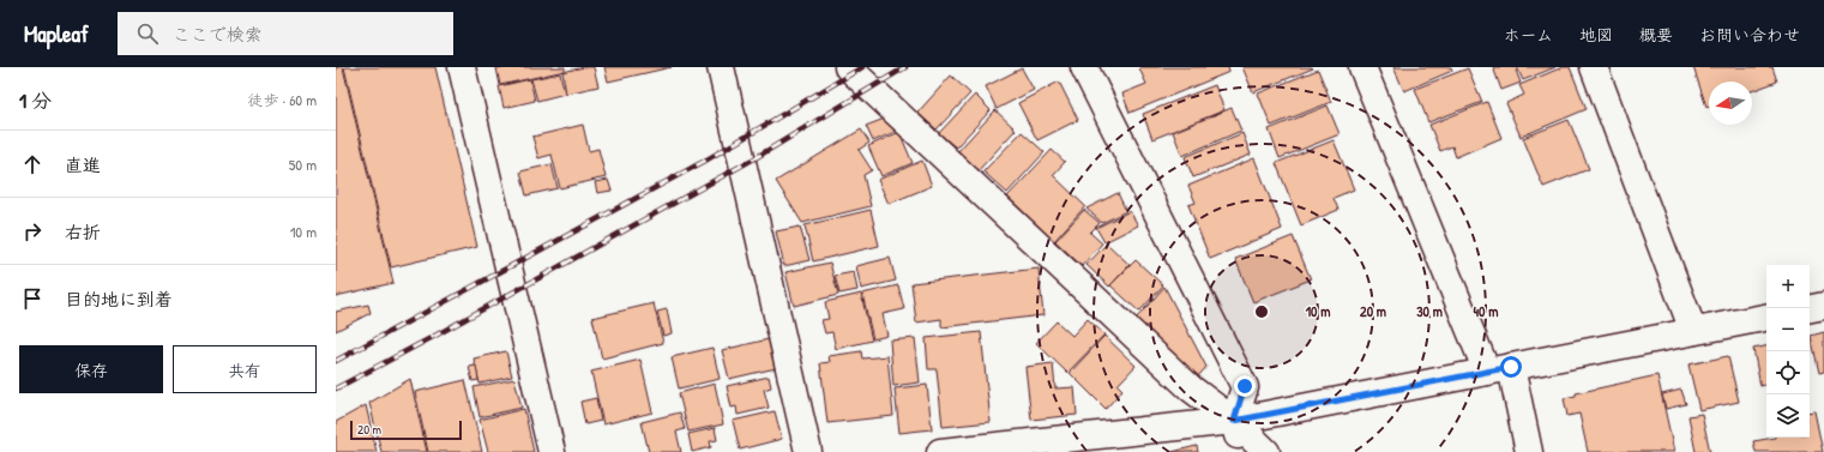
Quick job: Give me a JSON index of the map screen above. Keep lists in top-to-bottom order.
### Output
{
  "scale_bar": "20 m",
  "north": "left",
  "page": {
    "header": "Mapleaf",
    "search": "ここで検索",
    "nav": [
      "ホーム",
      "地図",
      "概要",
      "お問い合わせ"
    ],
    "heading": ["1 分", "徒歩 · 60 m"],
    "list": [
      ["直進", "50 m"],
      ["右折", "10 m"],
      "目的地に到着"
    ],
    "map_buttons": ["+", "−"],
    "buttons": ["保存", "共有"],
    "scale": "20 m"
  },
  "rings": [
    "10 m",
    "20 m",
    "30 m",
    "40 m"
  ]
}
